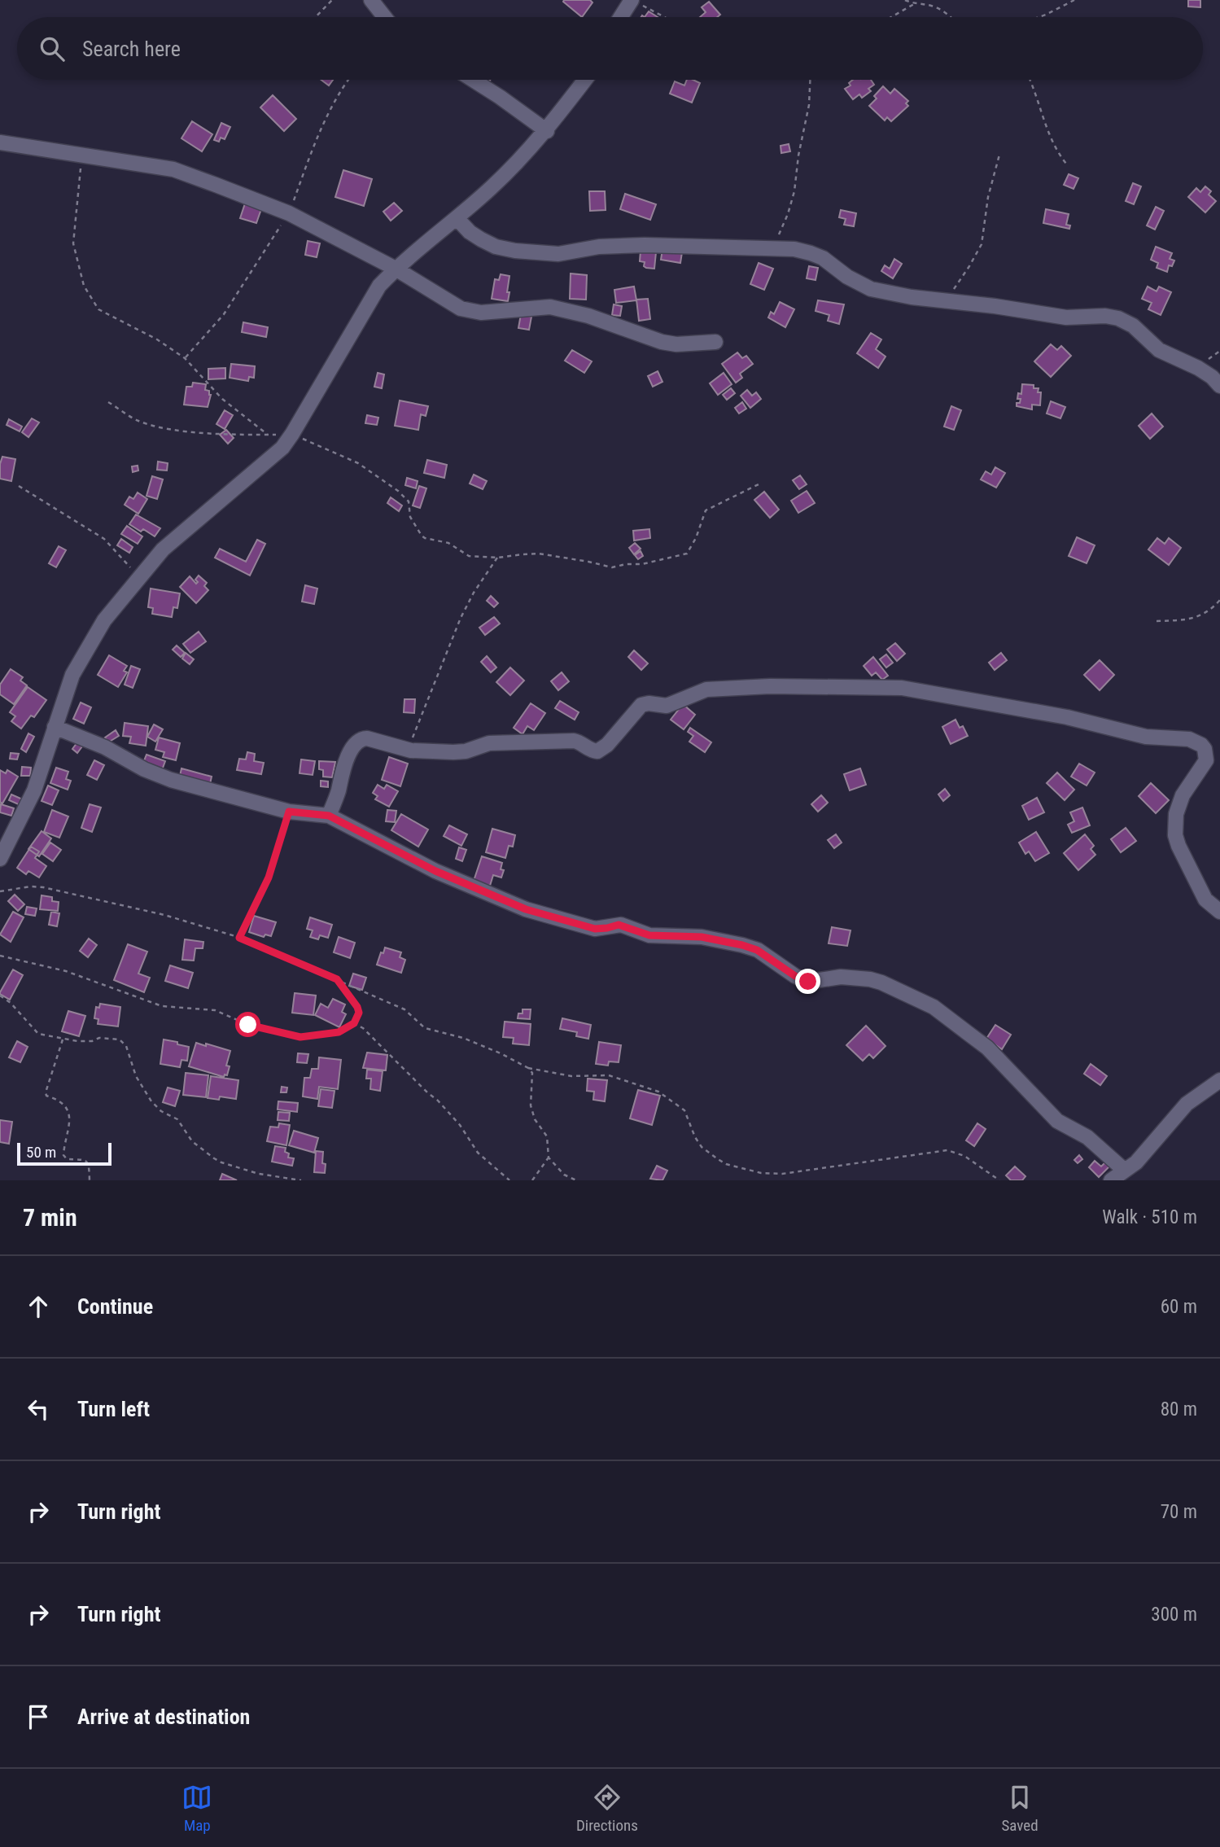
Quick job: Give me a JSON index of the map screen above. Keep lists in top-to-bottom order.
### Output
{
  "scale_bar": "50 m",
  "page": {
    "search": "Search here",
    "scale": "50 m",
    "heading": ["7 min", "Walk · 510 m"],
    "list": [
      ["Continue", "60 m"],
      ["Turn left", "80 m"],
      ["Turn right", "70 m"],
      ["Turn right", "300 m"],
      "Arrive at destination"
    ],
    "nav": ["Map", "Directions", "Saved"]
  }
}
